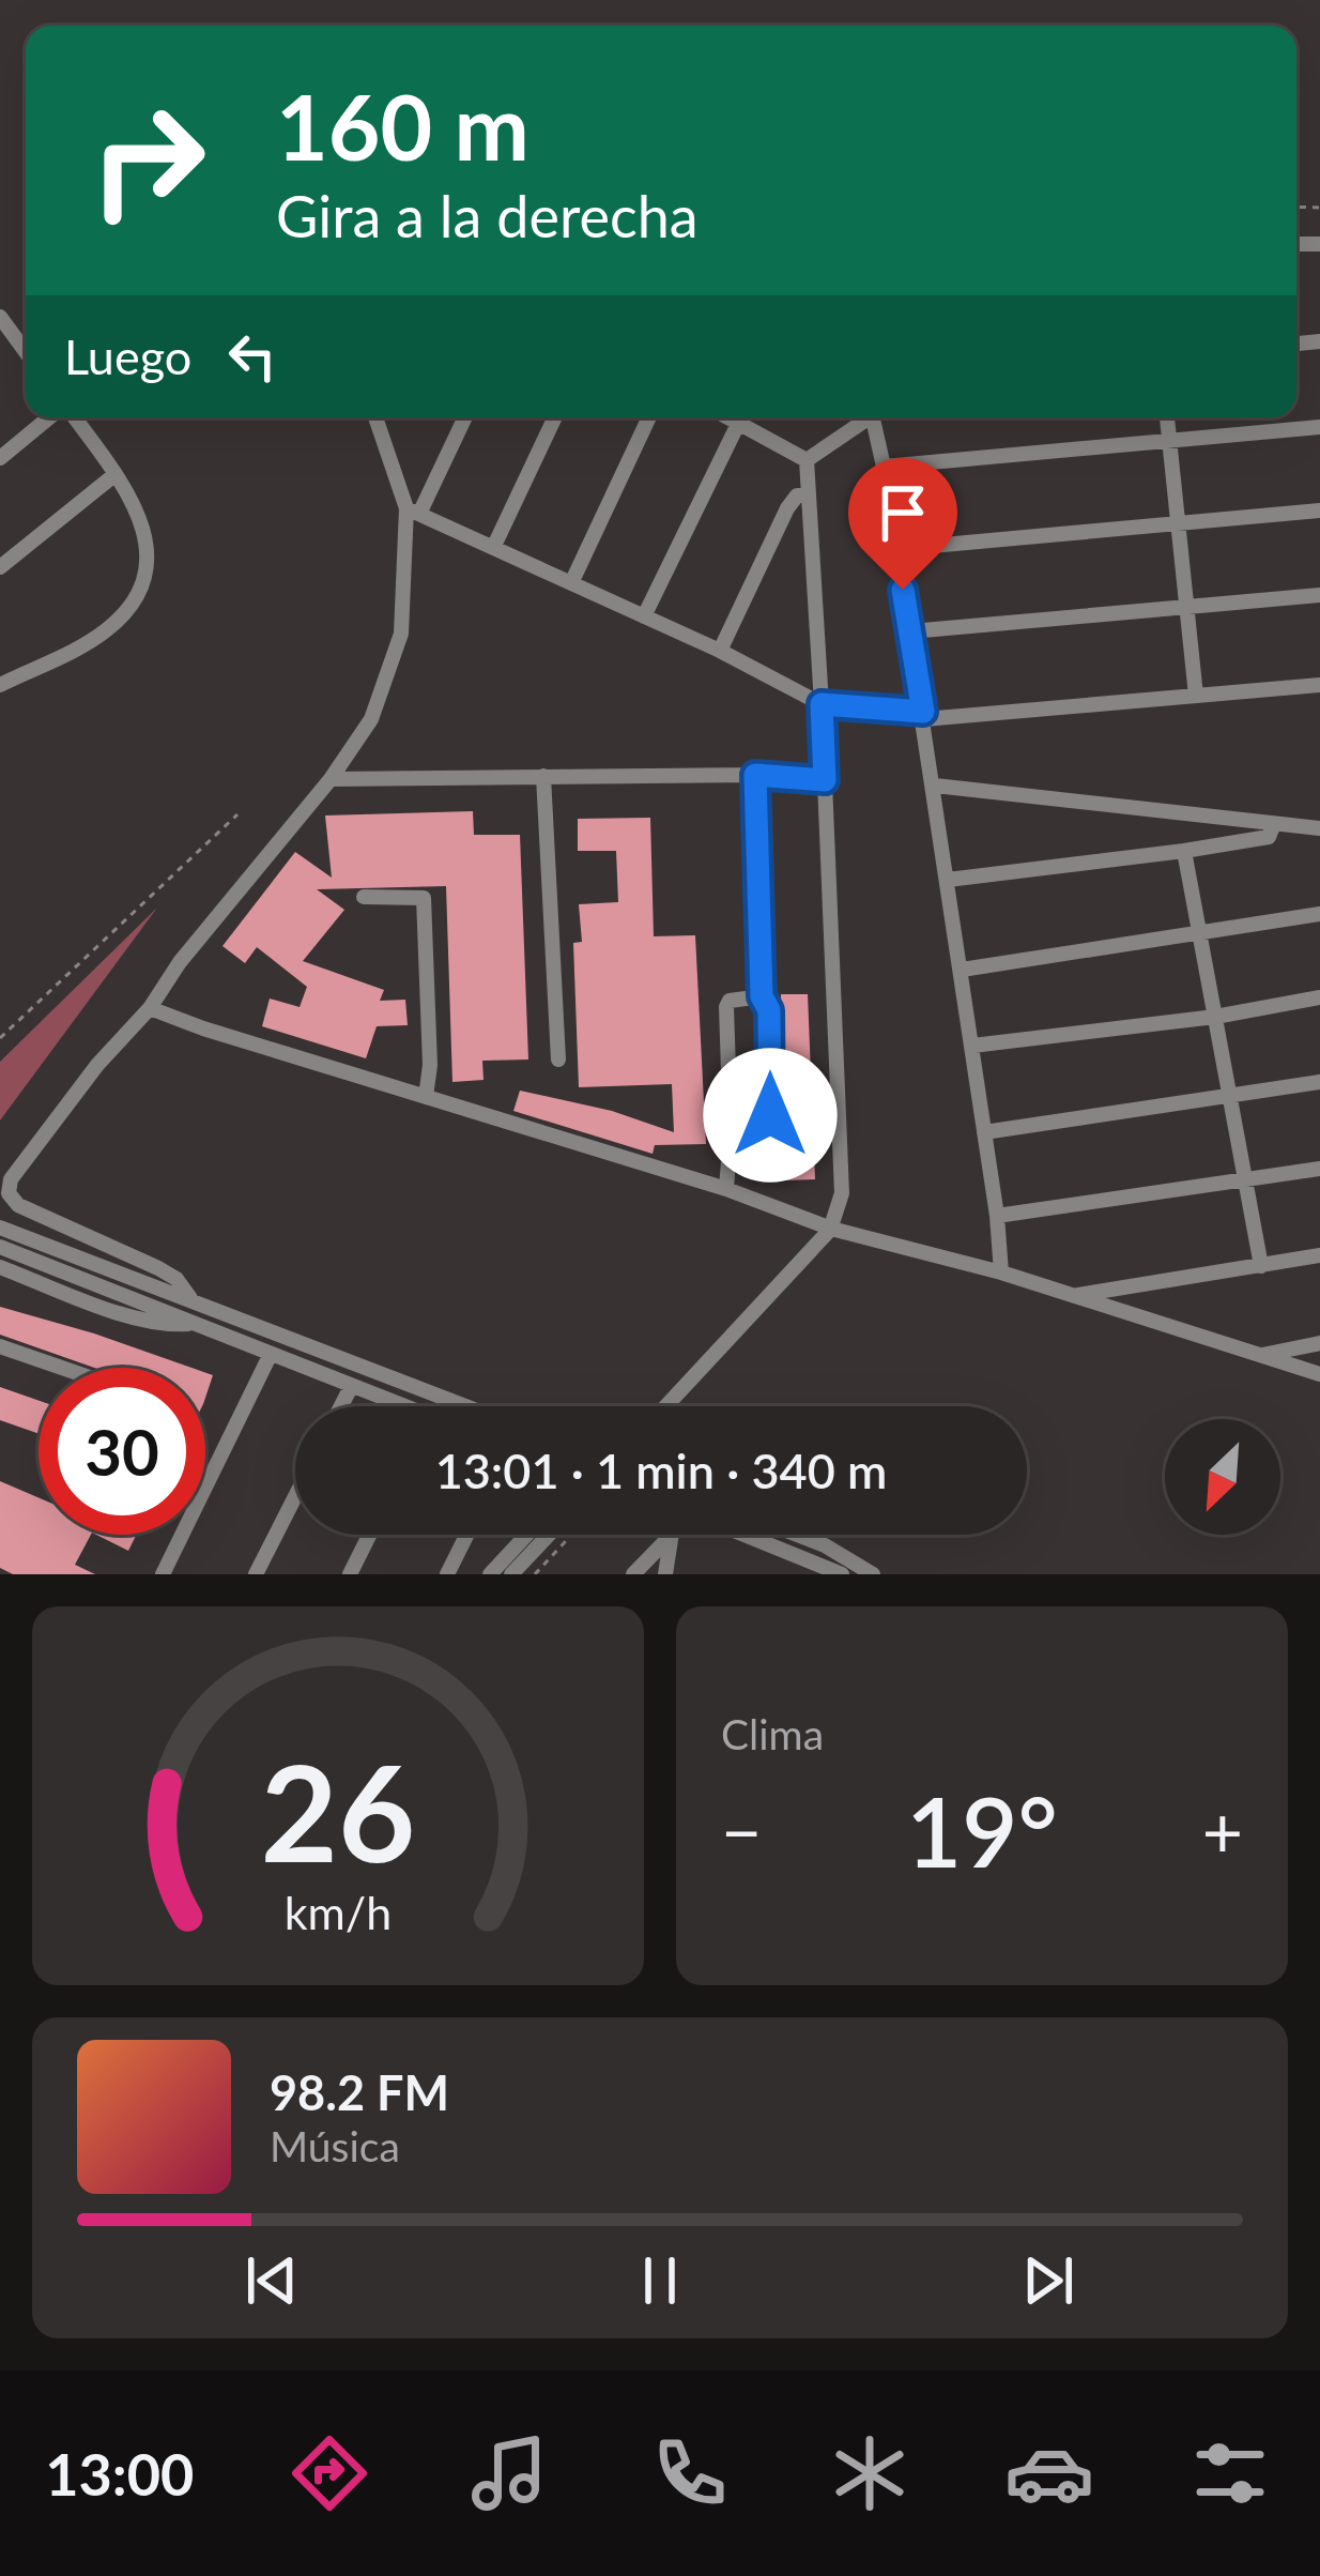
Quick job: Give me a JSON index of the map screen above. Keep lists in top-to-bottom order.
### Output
{
  "north": "bottom left",
  "page": {
    "turn": ["160 m", "Gira a la derecha"],
    "then": "Luego",
    "limit": "30",
    "trip": "13:01 · 1 min · 340 m",
    "tile": "Clima",
    "heat": ["−", "19°", "+"],
    "song": ["98.2 FM", "Música"],
    "tabs": "13:00",
    "gauge": ["26", "km/h"]
  }
}
